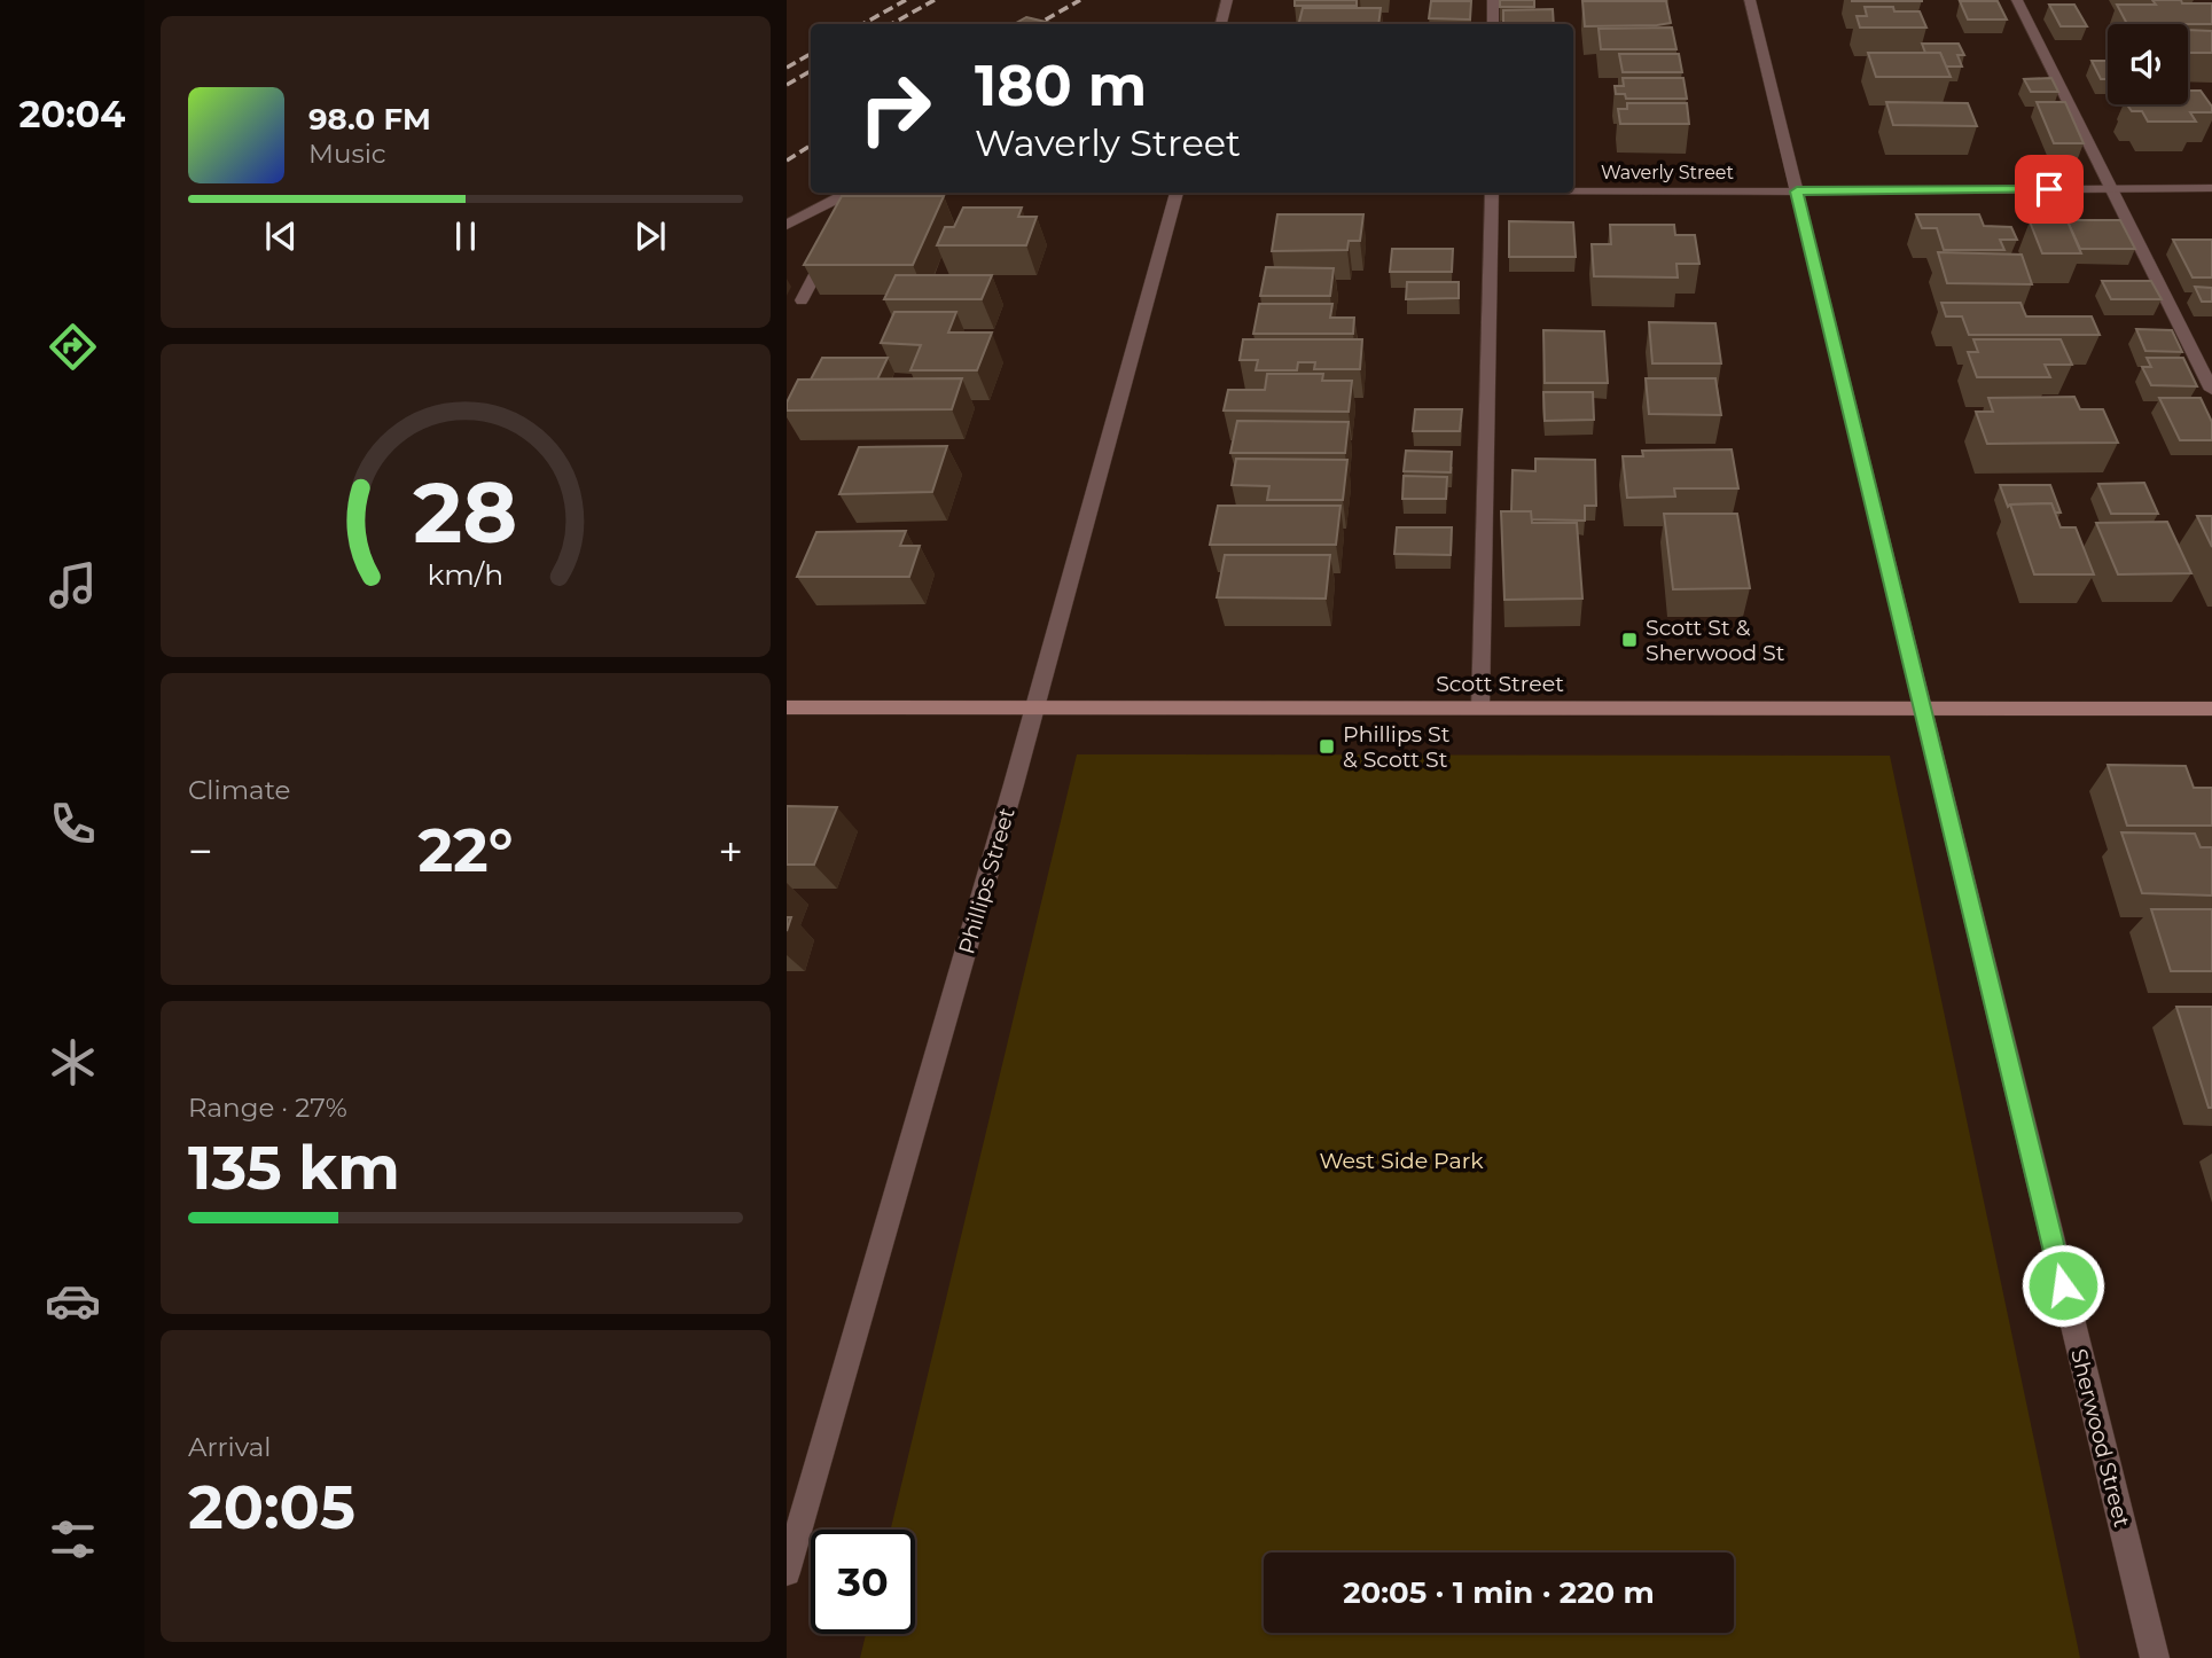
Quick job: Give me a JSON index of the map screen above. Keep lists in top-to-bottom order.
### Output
{
  "streets": {
    "street": [
      "Waverly Street",
      "Scott Street",
      "Phillips Street",
      "Sherwood Street"
    ]
  },
  "crossings": [
    ["Waverly Street", "Sherwood Street"],
    ["Scott Street", "Phillips Street"],
    ["Scott Street", "Sherwood Street"]
  ],
  "parks": ["West Side Park"],
  "places": {
    "transit": ["Scott St & Sherwood St", "Phillips St & Scott St"]
  },
  "page": {
    "tabs": "20:04",
    "turn": ["180 m", "Waverly Street"],
    "song": ["98.0 FM", "Music"],
    "tile": [
      "Climate",
      ["Range · 27%", "135 km"],
      ["Arrival", "20:05"]
    ],
    "heat": ["−", "22°", "+"],
    "limit": "30",
    "trip": "20:05 · 1 min · 220 m",
    "gauge": ["28", "km/h"]
  }
}
